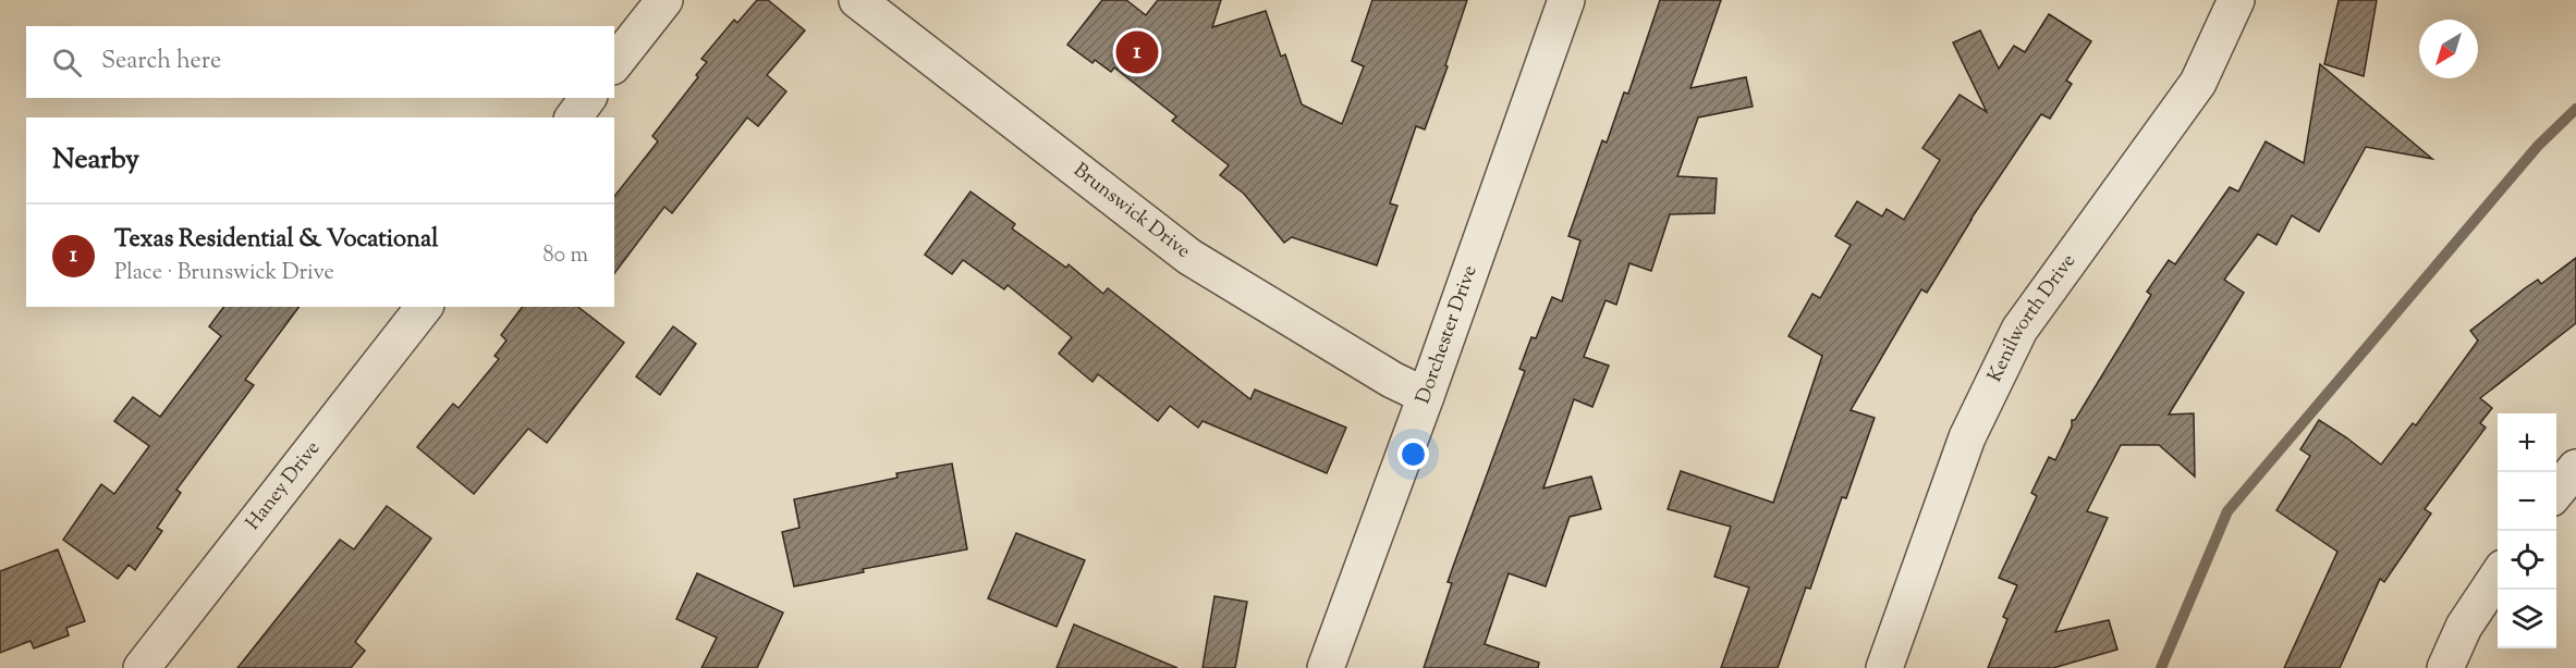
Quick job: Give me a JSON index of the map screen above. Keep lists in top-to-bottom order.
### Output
{
  "streets": {
    "street": [
      "Brunswick Drive",
      "Kenilworth Drive",
      "Dorchester Drive",
      "Haney Drive"
    ]
  },
  "crossings": [
    ["Brunswick Drive", "Dorchester Drive"]
  ],
  "north": "bottom left",
  "page": {
    "search": "Search here",
    "pins": "1",
    "heading": "Nearby",
    "list": [
      {
        "mark": "1",
        "name": "Texas Residential & Vocational",
        "note": "Place · Brunswick Drive",
        "value": "80 m"
      }
    ],
    "map_buttons": ["+", "−"]
  }
}
